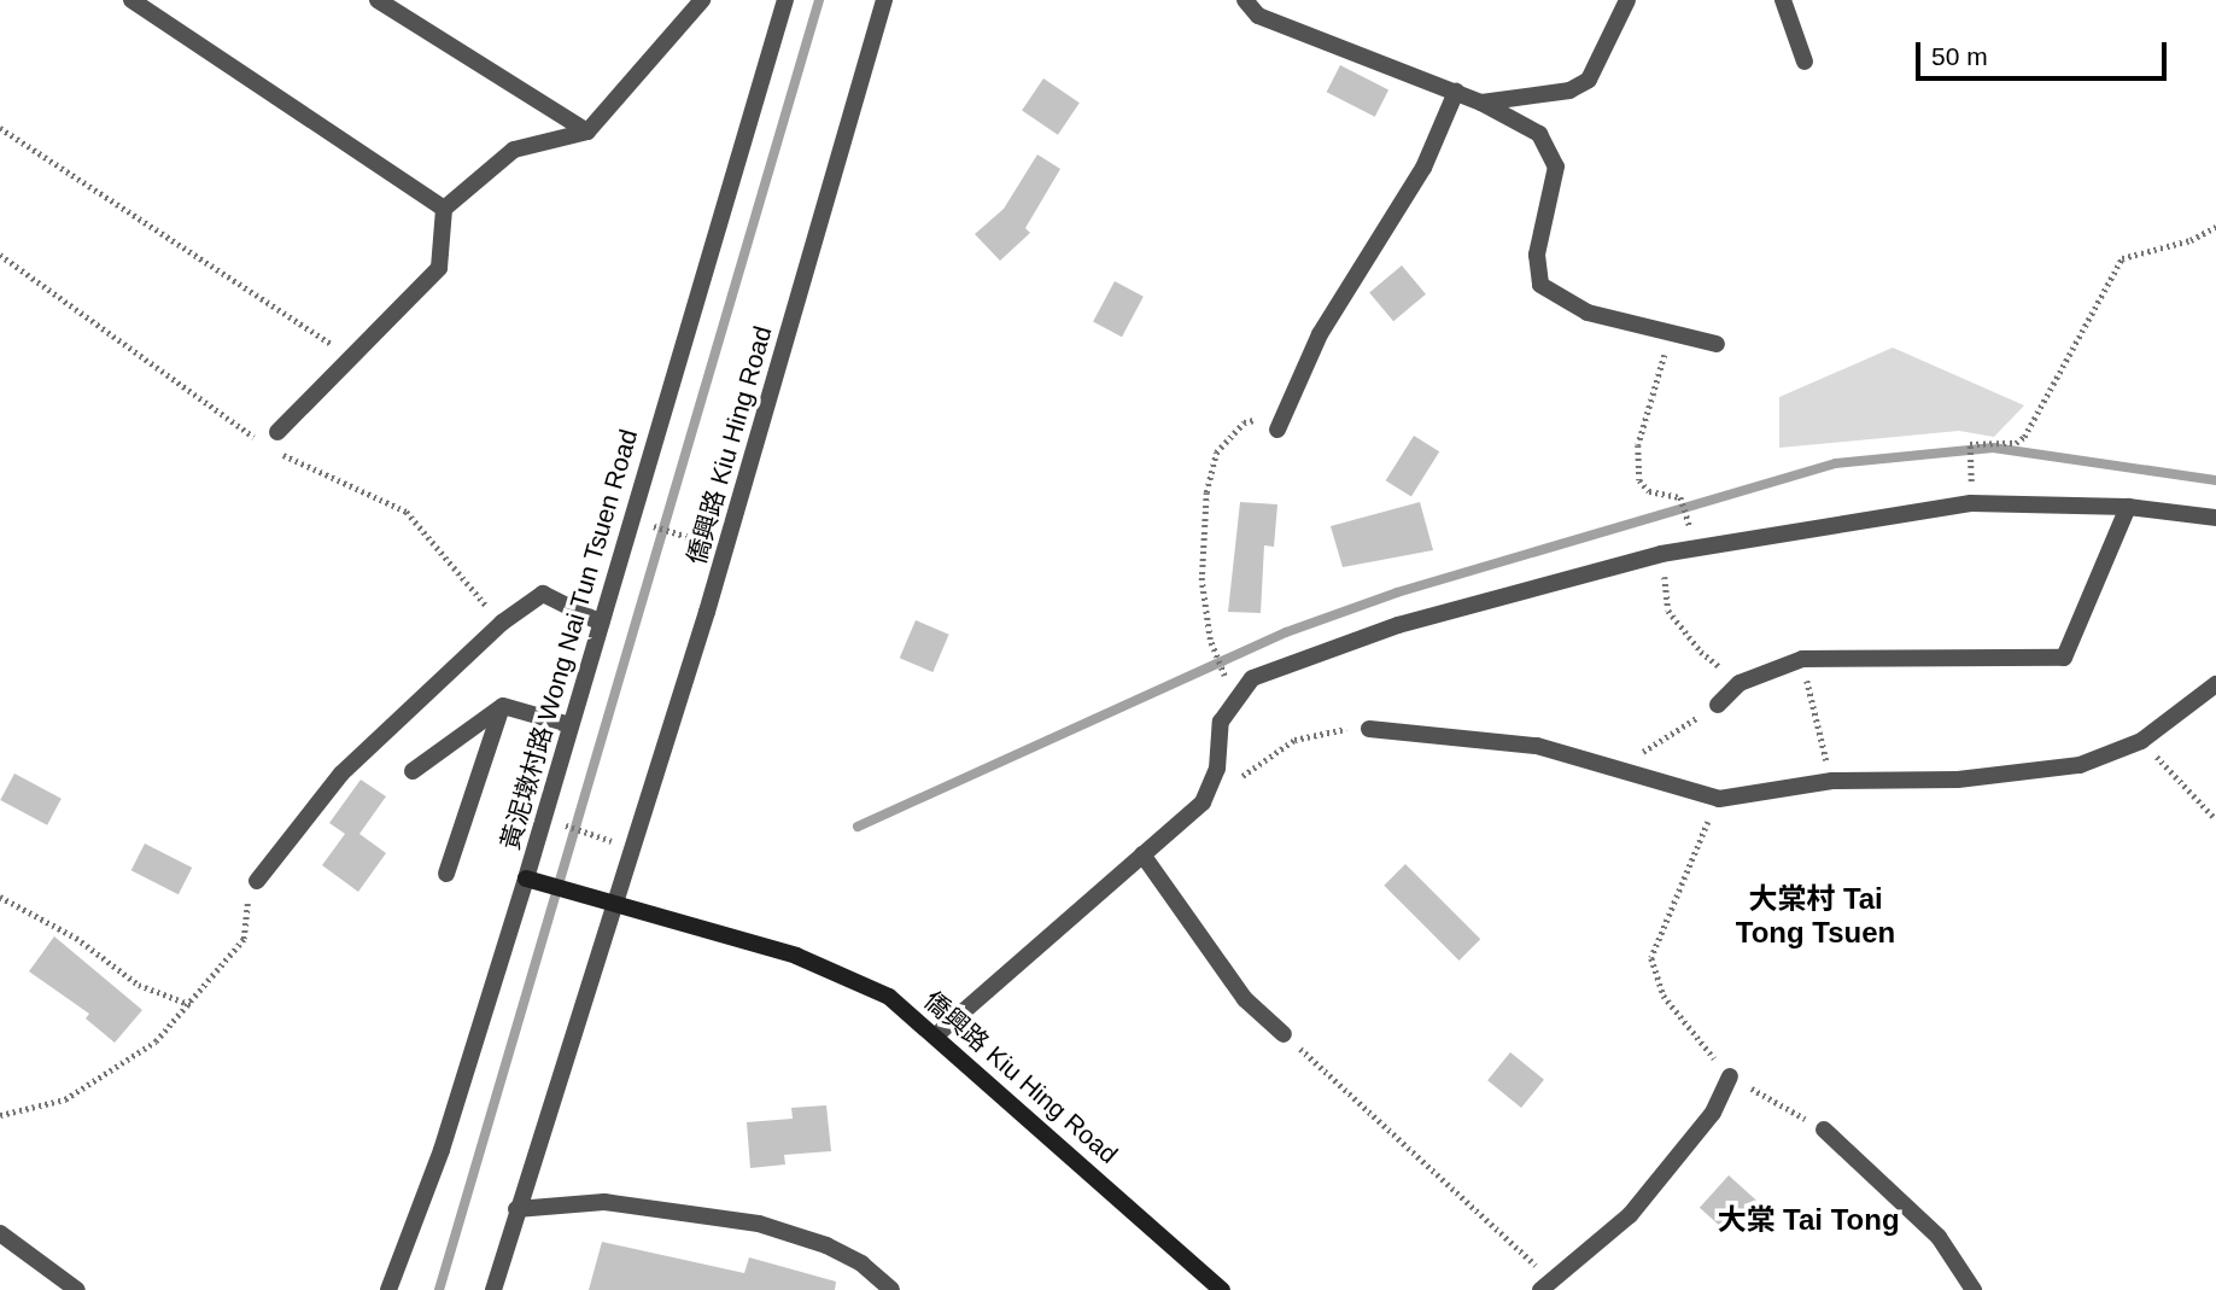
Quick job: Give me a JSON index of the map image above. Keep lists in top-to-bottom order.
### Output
{
  "streets": {
    "street": ["僑興路 Kiu Hing Road", "黃泥墩村路 Wong Nai Tun Tsuen Road"]
  },
  "crossings": [
    ["僑興路 Kiu Hing Road", "黃泥墩村路 Wong Nai Tun Tsuen Road"]
  ],
  "districts": ["大棠村 Tai Tong Tsuen", "大棠 Tai Tong"],
  "scale_bar": "50 m"
}
